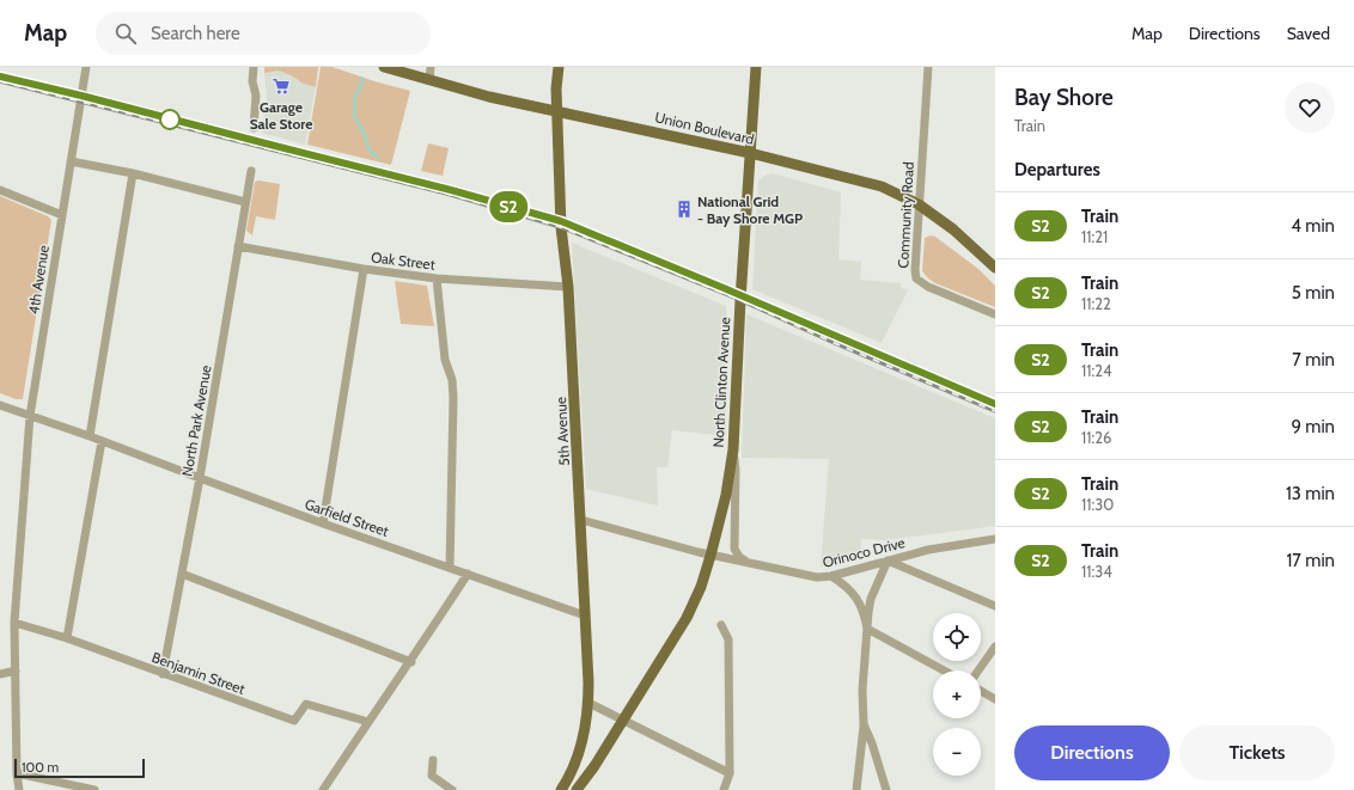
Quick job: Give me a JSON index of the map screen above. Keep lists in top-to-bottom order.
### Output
{
  "streets": {
    "main road": ["Union Boulevard", "North Clinton Avenue", "5th Avenue"],
    "street": [
      "Community Road",
      "Oak Street",
      "4th Avenue",
      "North Park Avenue",
      "Garfield Street",
      "Orinoco Drive",
      "Benjamin Street"
    ]
  },
  "crossings": [
    ["Union Boulevard", "Community Road"],
    ["Union Boulevard", "North Clinton Avenue"],
    ["Union Boulevard", "5th Avenue"],
    ["Oak Street", "North Park Avenue"],
    ["Oak Street", "5th Avenue"],
    ["4th Avenue", "Garfield Street"],
    ["4th Avenue", "Benjamin Street"],
    ["North Clinton Avenue", "Orinoco Drive"],
    ["North Park Avenue", "Garfield Street"],
    ["North Park Avenue", "Benjamin Street"],
    ["5th Avenue", "Garfield Street"],
    ["5th Avenue", "Orinoco Drive"]
  ],
  "places": {
    "supermarket": ["Garage Sale Store"],
    "building": ["National Grid - Bay Shore MGP"]
  },
  "scale_bar": "100 m",
  "page": {
    "header": "Map",
    "search": "Search here",
    "nav": ["Map", "Directions", "Saved"],
    "on_map": "S2",
    "heading": [
      ["Bay Shore", "Train"],
      "Departures"
    ],
    "list": [
      {
        "mark": "S2",
        "name": "Train",
        "note": "11:21",
        "value": "4 min"
      },
      {
        "mark": "S2",
        "name": "Train",
        "note": "11:22",
        "value": "5 min"
      },
      {
        "mark": "S2",
        "name": "Train",
        "note": "11:24",
        "value": "7 min"
      },
      {
        "mark": "S2",
        "name": "Train",
        "note": "11:26",
        "value": "9 min"
      },
      {
        "mark": "S2",
        "name": "Train",
        "note": "11:30",
        "value": "13 min"
      },
      {
        "mark": "S2",
        "name": "Train",
        "note": "11:34",
        "value": "17 min"
      }
    ],
    "map_buttons": ["+", "−"],
    "buttons": ["Directions", "Tickets"],
    "scale": "100 m"
  }
}
